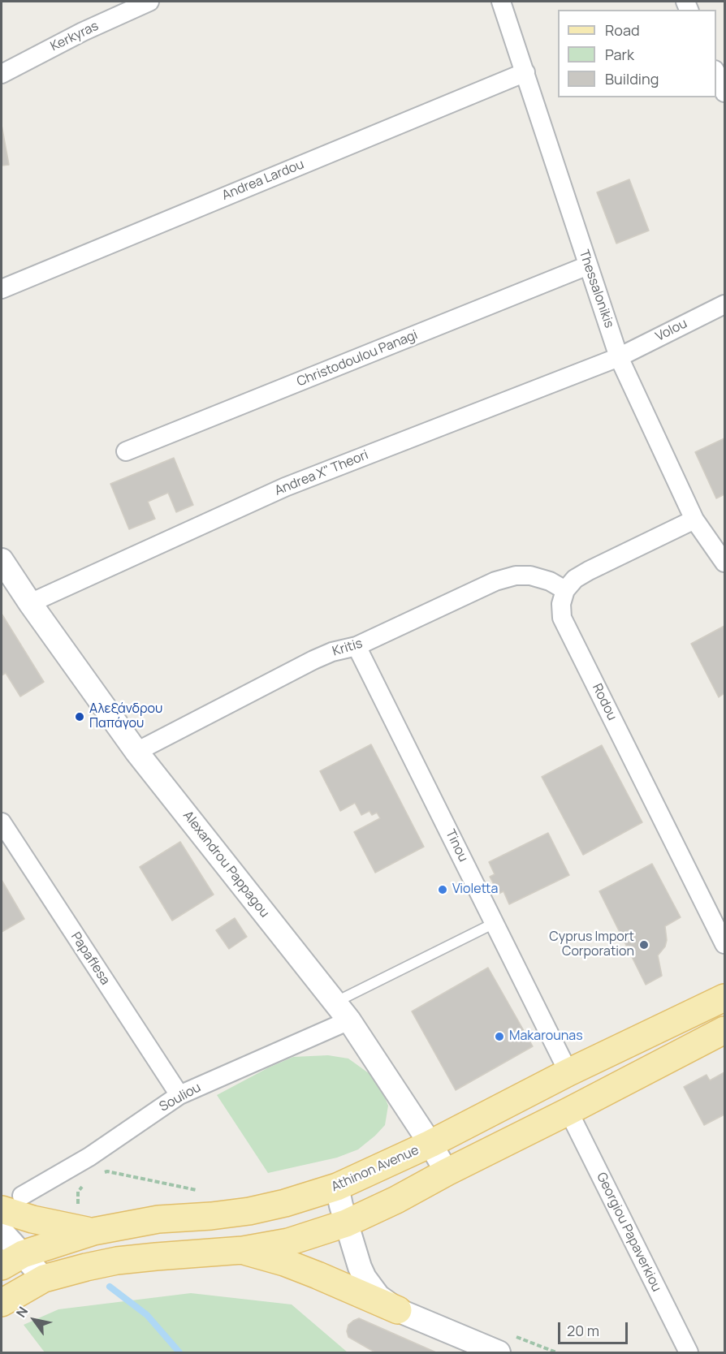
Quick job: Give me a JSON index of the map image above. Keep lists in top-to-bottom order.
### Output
{
  "streets": {
    "main road": ["Athinon Avenue"],
    "street": [
      "Kerkyras",
      "Andrea Lardou",
      "Thessalonikis",
      "Volou",
      "Christodoulou Panagi",
      "Andrea X\" Theori",
      "Kritis",
      "Rodou",
      "Tinou",
      "Alexandrou Pappagou",
      "Papaflesa",
      "Souliou",
      "Georgiou Papaverkiou"
    ]
  },
  "crossings": [
    ["Andrea Lardou", "Thessalonikis"],
    ["Thessalonikis", "Volou"],
    ["Thessalonikis", "Christodoulou Panagi"],
    ["Thessalonikis", "Andrea X\" Theori"],
    ["Volou", "Andrea X\" Theori"],
    ["Andrea X\" Theori", "Alexandrou Pappagou"],
    ["Kritis", "Rodou"],
    ["Kritis", "Tinou"],
    ["Kritis", "Alexandrou Pappagou"],
    ["Tinou", "Athinon Avenue"],
    ["Alexandrou Pappagou", "Souliou"],
    ["Alexandrou Pappagou", "Athinon Avenue"],
    ["Papaflesa", "Souliou"]
  ],
  "places": [
    "Αλεξάνδρου Παπάγου",
    "Violetta",
    "Cyprus Import Corporation",
    "Makarounas"
  ],
  "legend": ["Road", "Park", "Building"],
  "scale_bar": "20 m",
  "north": "top left"
}
